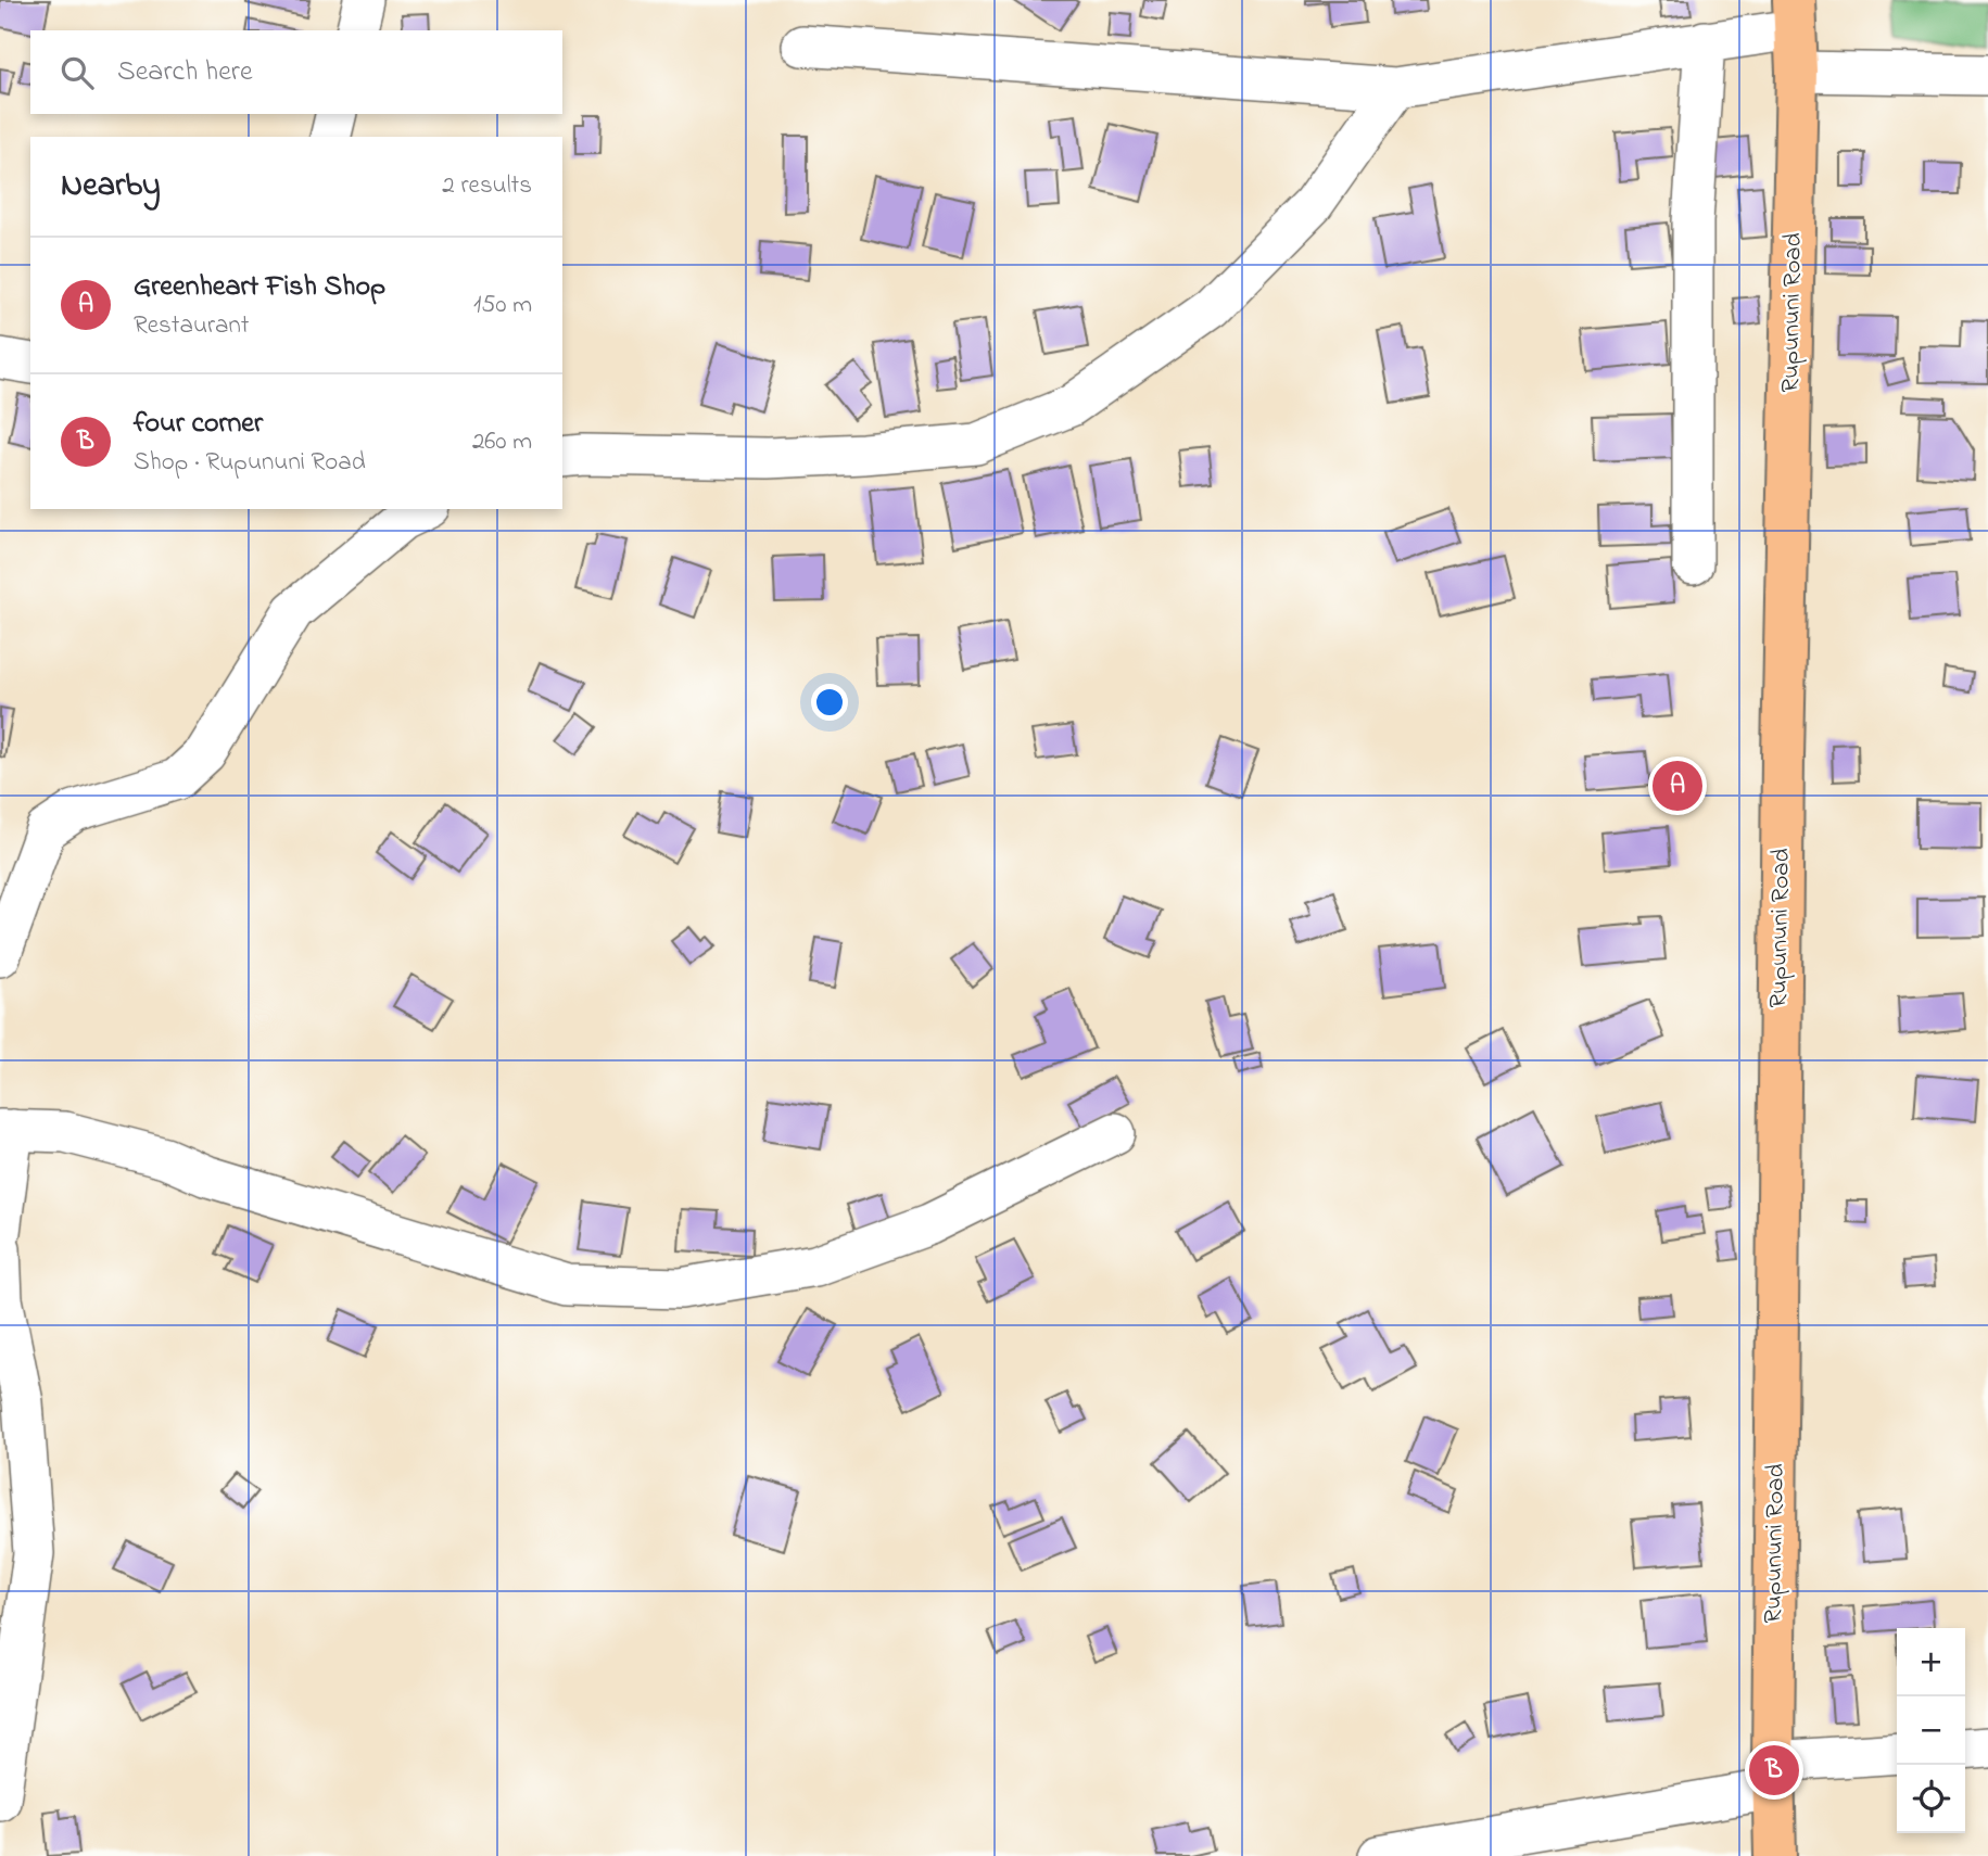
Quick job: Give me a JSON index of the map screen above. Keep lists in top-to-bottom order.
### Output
{
  "streets": {
    "main road": ["Rupununi Road"]
  },
  "page": {
    "search": "Search here",
    "heading": ["Nearby", "2 results"],
    "list": [
      {
        "mark": "A",
        "name": "Greenheart Fish Shop",
        "note": "Restaurant",
        "value": "150 m"
      },
      {
        "mark": "B",
        "name": "four corner",
        "note": "Shop · Rupununi Road",
        "value": "260 m"
      }
    ],
    "pins": ["A", "B"],
    "map_buttons": ["+", "−"]
  }
}
